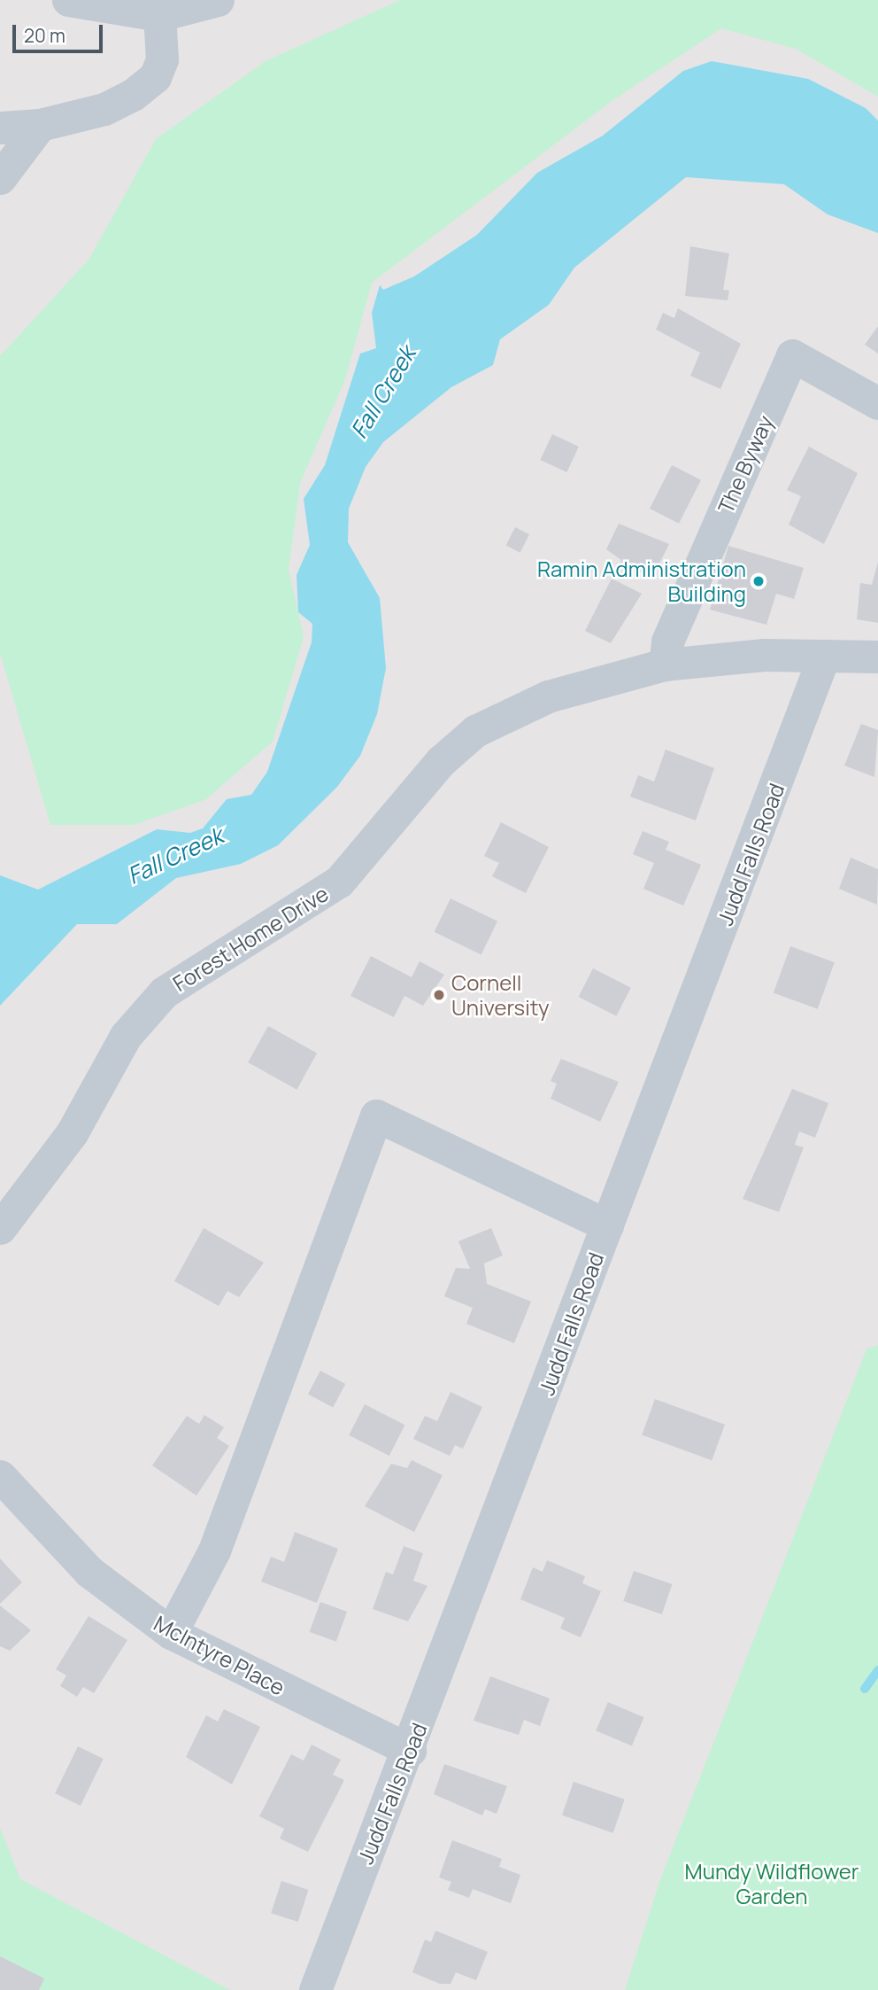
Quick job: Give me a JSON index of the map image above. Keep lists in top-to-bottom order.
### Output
{
  "streets": {
    "street": [
      "The Byway",
      "Judd Falls Road",
      "Forest Home Drive",
      "McIntyre Place"
    ]
  },
  "crossings": [
    ["The Byway", "Forest Home Drive"],
    ["Judd Falls Road", "Forest Home Drive"],
    ["Judd Falls Road", "McIntyre Place"]
  ],
  "water": ["Fall Creek"],
  "parks": ["Mundy Wildflower Garden"],
  "places": ["Ramin Administration Building", "Cornell University"],
  "scale_bar": "20 m"
}
